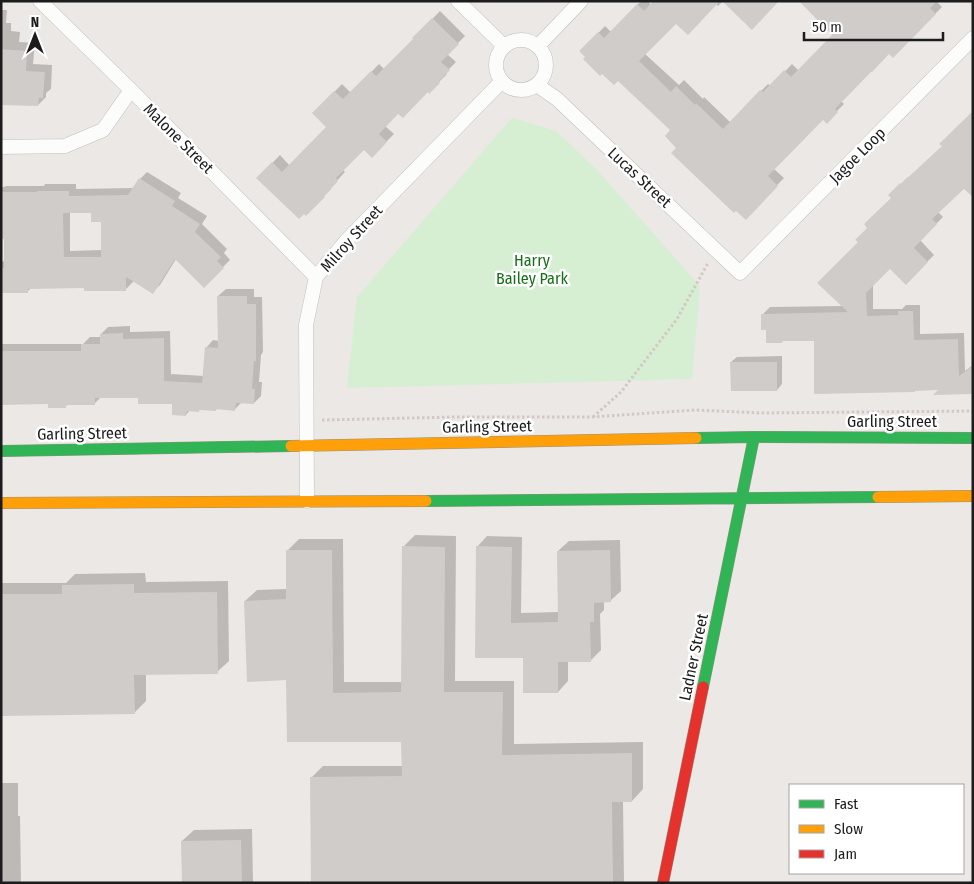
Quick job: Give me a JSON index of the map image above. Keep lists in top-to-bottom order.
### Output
{
  "streets": {
    "street": [
      "Malone Street",
      "Jagoe Loop",
      "Lucas Street",
      "Milroy Street",
      "Garling Street",
      "Ladner Street"
    ]
  },
  "crossings": [
    ["Malone Street", "Milroy Street"],
    ["Jagoe Loop", "Lucas Street"],
    ["Lucas Street", "Milroy Street"],
    ["Milroy Street", "Garling Street"],
    ["Garling Street", "Ladner Street"]
  ],
  "parks": ["Harry Bailey Park"],
  "legend": ["Fast", "Slow", "Jam"],
  "scale_bar": "50 m",
  "north": "top"
}
